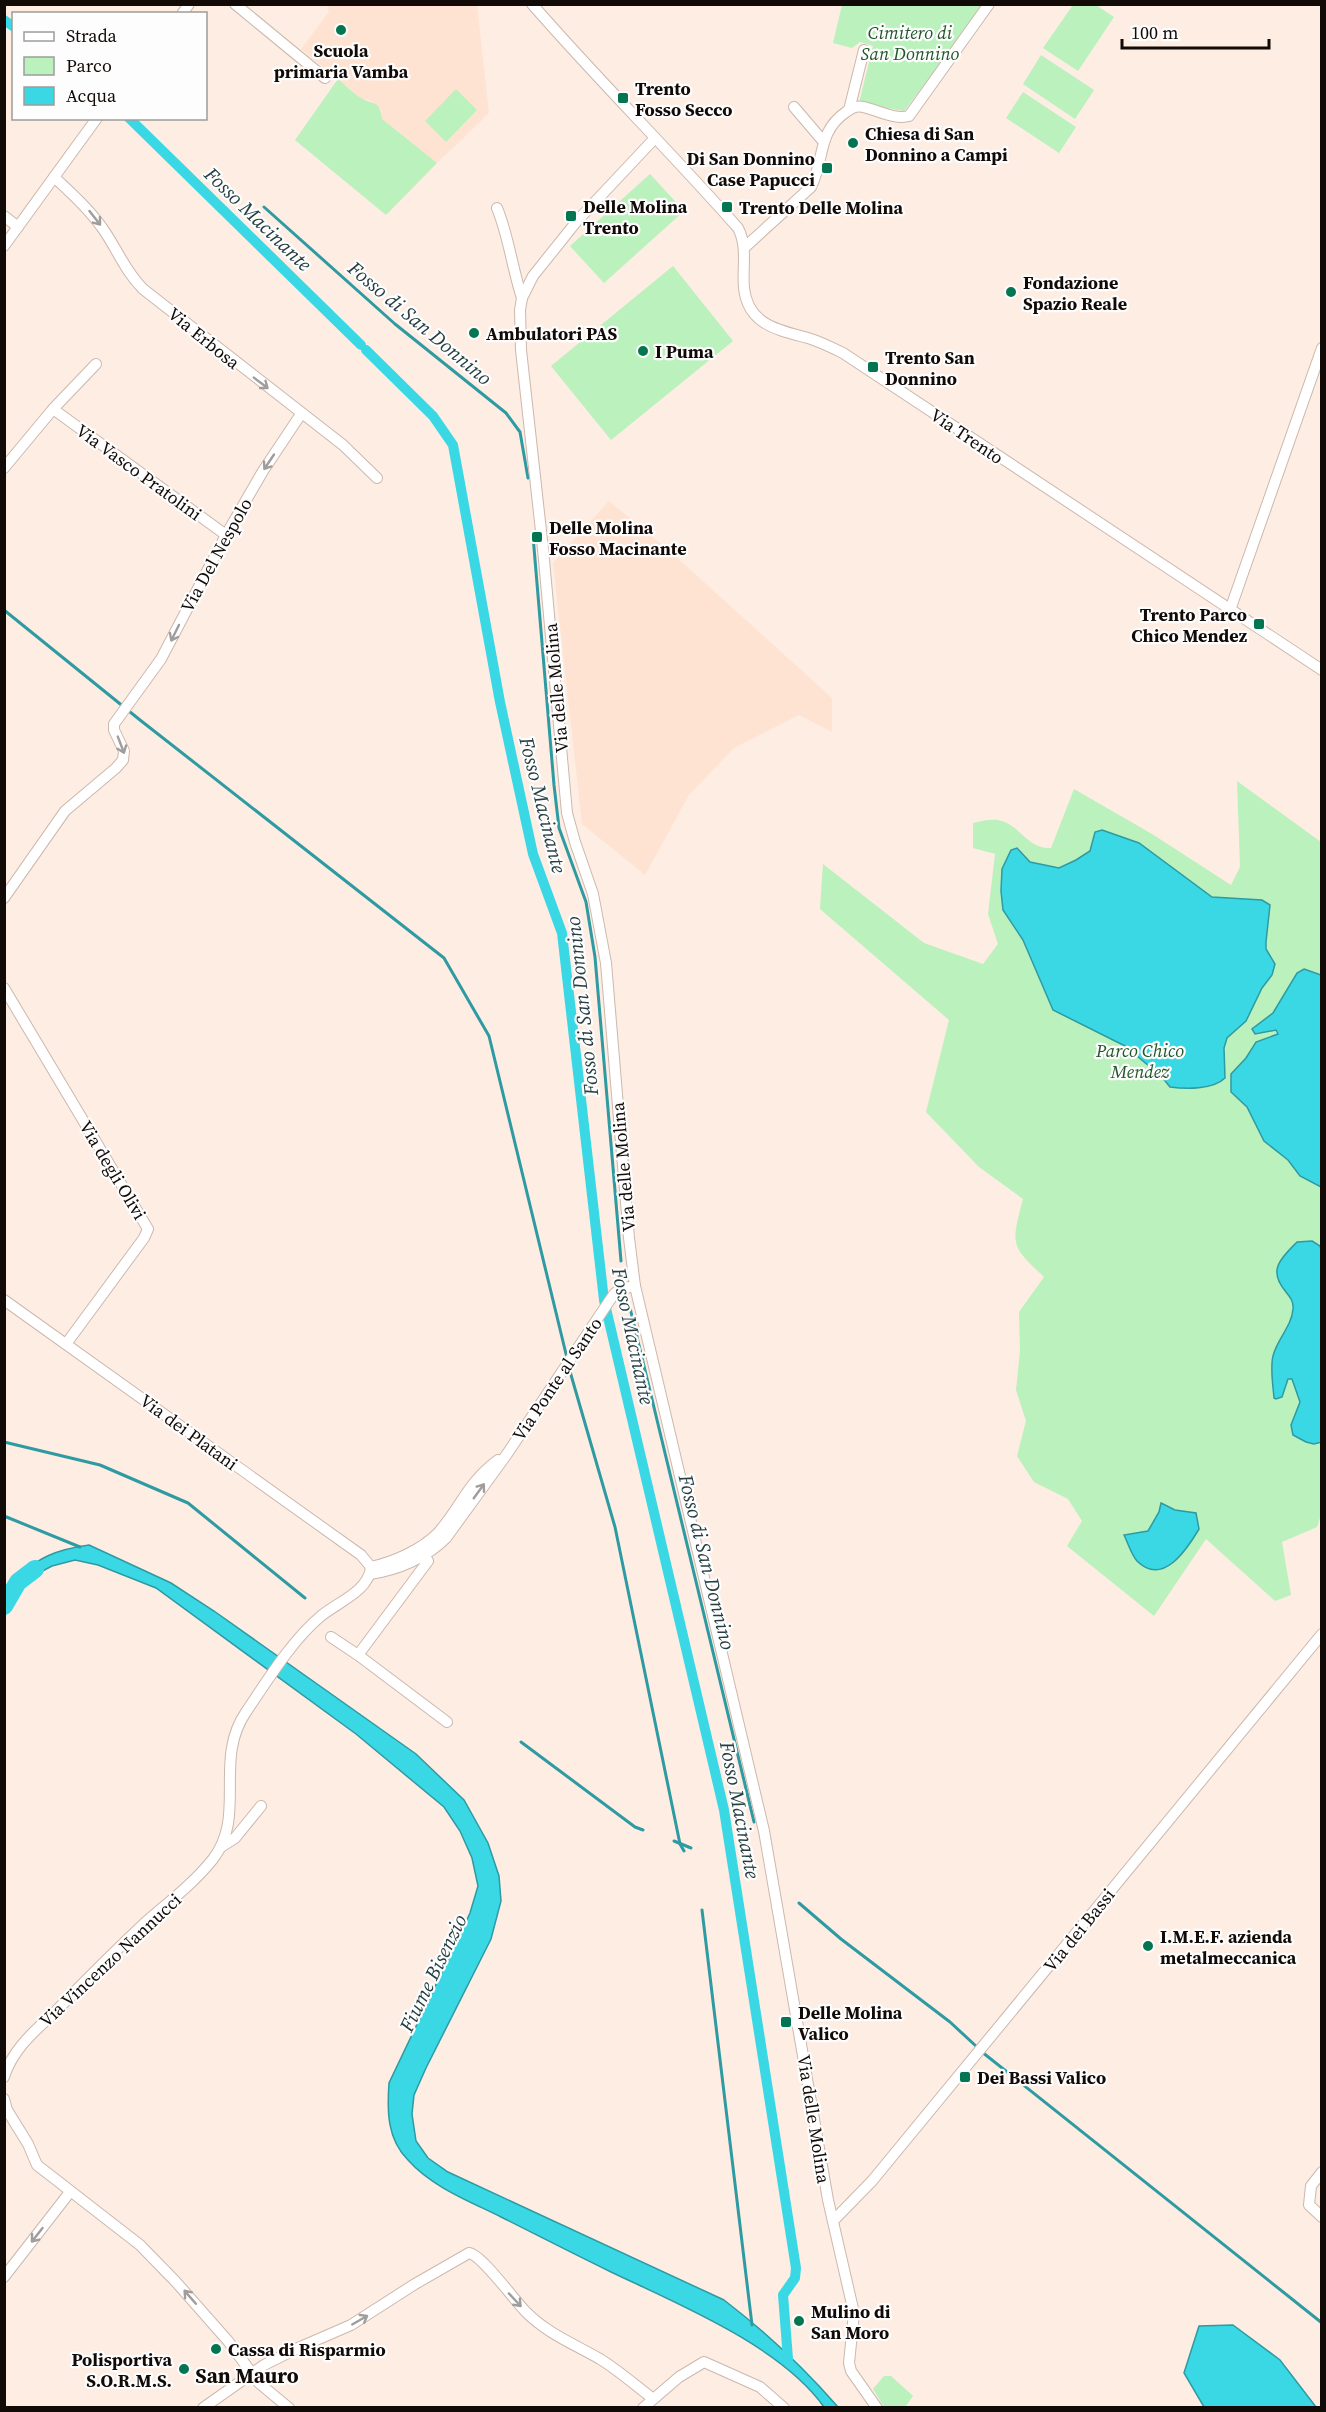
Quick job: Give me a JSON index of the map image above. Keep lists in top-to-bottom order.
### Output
{
  "streets": {
    "street": [
      "Via Erbosa",
      "Via Trento",
      "Via Vasco Pratolini",
      "Via Del Nespolo",
      "Via delle Molina",
      "Via degli Olivi",
      "Via Ponte al Santo",
      "Via dei Platani",
      "Via dei Bassi",
      "Via Vincenzo Nannucci"
    ]
  },
  "crossings": [
    ["Via Erbosa", "Via Del Nespolo"],
    ["Via Trento", "Via delle Molina"],
    ["Via Vasco Pratolini", "Via Del Nespolo"],
    ["Via delle Molina", "Via Ponte al Santo"],
    ["Via delle Molina", "Via dei Bassi"],
    ["Via degli Olivi", "Via dei Platani"],
    ["Via Ponte al Santo", "Via dei Platani"],
    ["Via Ponte al Santo", "Via Vincenzo Nannucci"],
    ["Via dei Platani", "Via Vincenzo Nannucci"]
  ],
  "one_way": ["Via Erbosa", "Via Del Nespolo"],
  "districts": ["San Mauro"],
  "water": ["Fosso Macinante", "Fosso di San Donnino", "Fiume Bisenzio"],
  "parks": ["Cimitero di San Donnino", "Parco Chico Mendez"],
  "places": {
    "other": [
      "Scuola primaria Vamba",
      "Chiesa di San Donnino a Campi",
      "Fondazione Spazio Reale",
      "Ambulatori PAS",
      "I Puma",
      "I.M.E.F. azienda metalmeccanica",
      "Mulino di San Moro",
      "Cassa di Risparmio",
      "Polisportiva S.O.R.M.S."
    ],
    "transit": [
      "Trento Fosso Secco",
      "Di San Donnino Case Papucci",
      "Trento Delle Molina",
      "Delle Molina Trento",
      "Trento San Donnino",
      "Delle Molina Fosso Macinante",
      "Trento Parco Chico Mendez",
      "Delle Molina Valico",
      "Dei Bassi Valico"
    ]
  },
  "legend": ["Strada", "Parco", "Acqua"],
  "scale_bar": "100 m"
}
